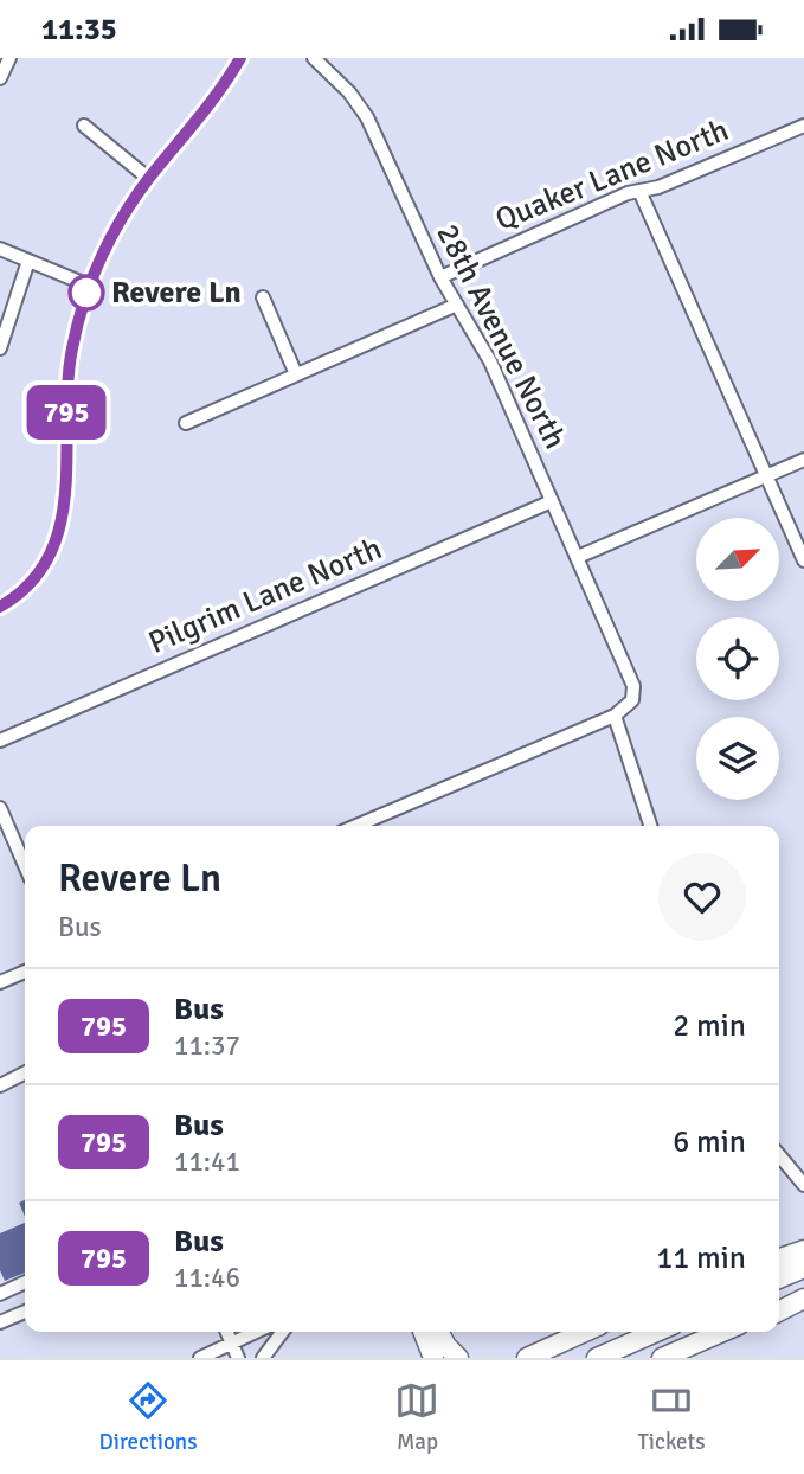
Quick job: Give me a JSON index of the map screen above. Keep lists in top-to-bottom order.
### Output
{
  "streets": {
    "street": ["Quaker Lane North", "28th Avenue North", "Pilgrim Lane North"]
  },
  "crossings": [
    ["Quaker Lane North", "28th Avenue North"],
    ["28th Avenue North", "Pilgrim Lane North"]
  ],
  "places": ["Revere Ln"],
  "lines": ["bus line 795"],
  "north": "top right",
  "page": {
    "status": "11:35",
    "on_map": "795",
    "heading": ["Revere Ln", "Bus"],
    "list": [
      {
        "mark": "795",
        "name": "Bus",
        "note": "11:37",
        "value": "2 min"
      },
      {
        "mark": "795",
        "name": "Bus",
        "note": "11:41",
        "value": "6 min"
      },
      {
        "mark": "795",
        "name": "Bus",
        "note": "11:46",
        "value": "11 min"
      }
    ],
    "tabs": ["Directions", "Map", "Tickets"]
  }
}
